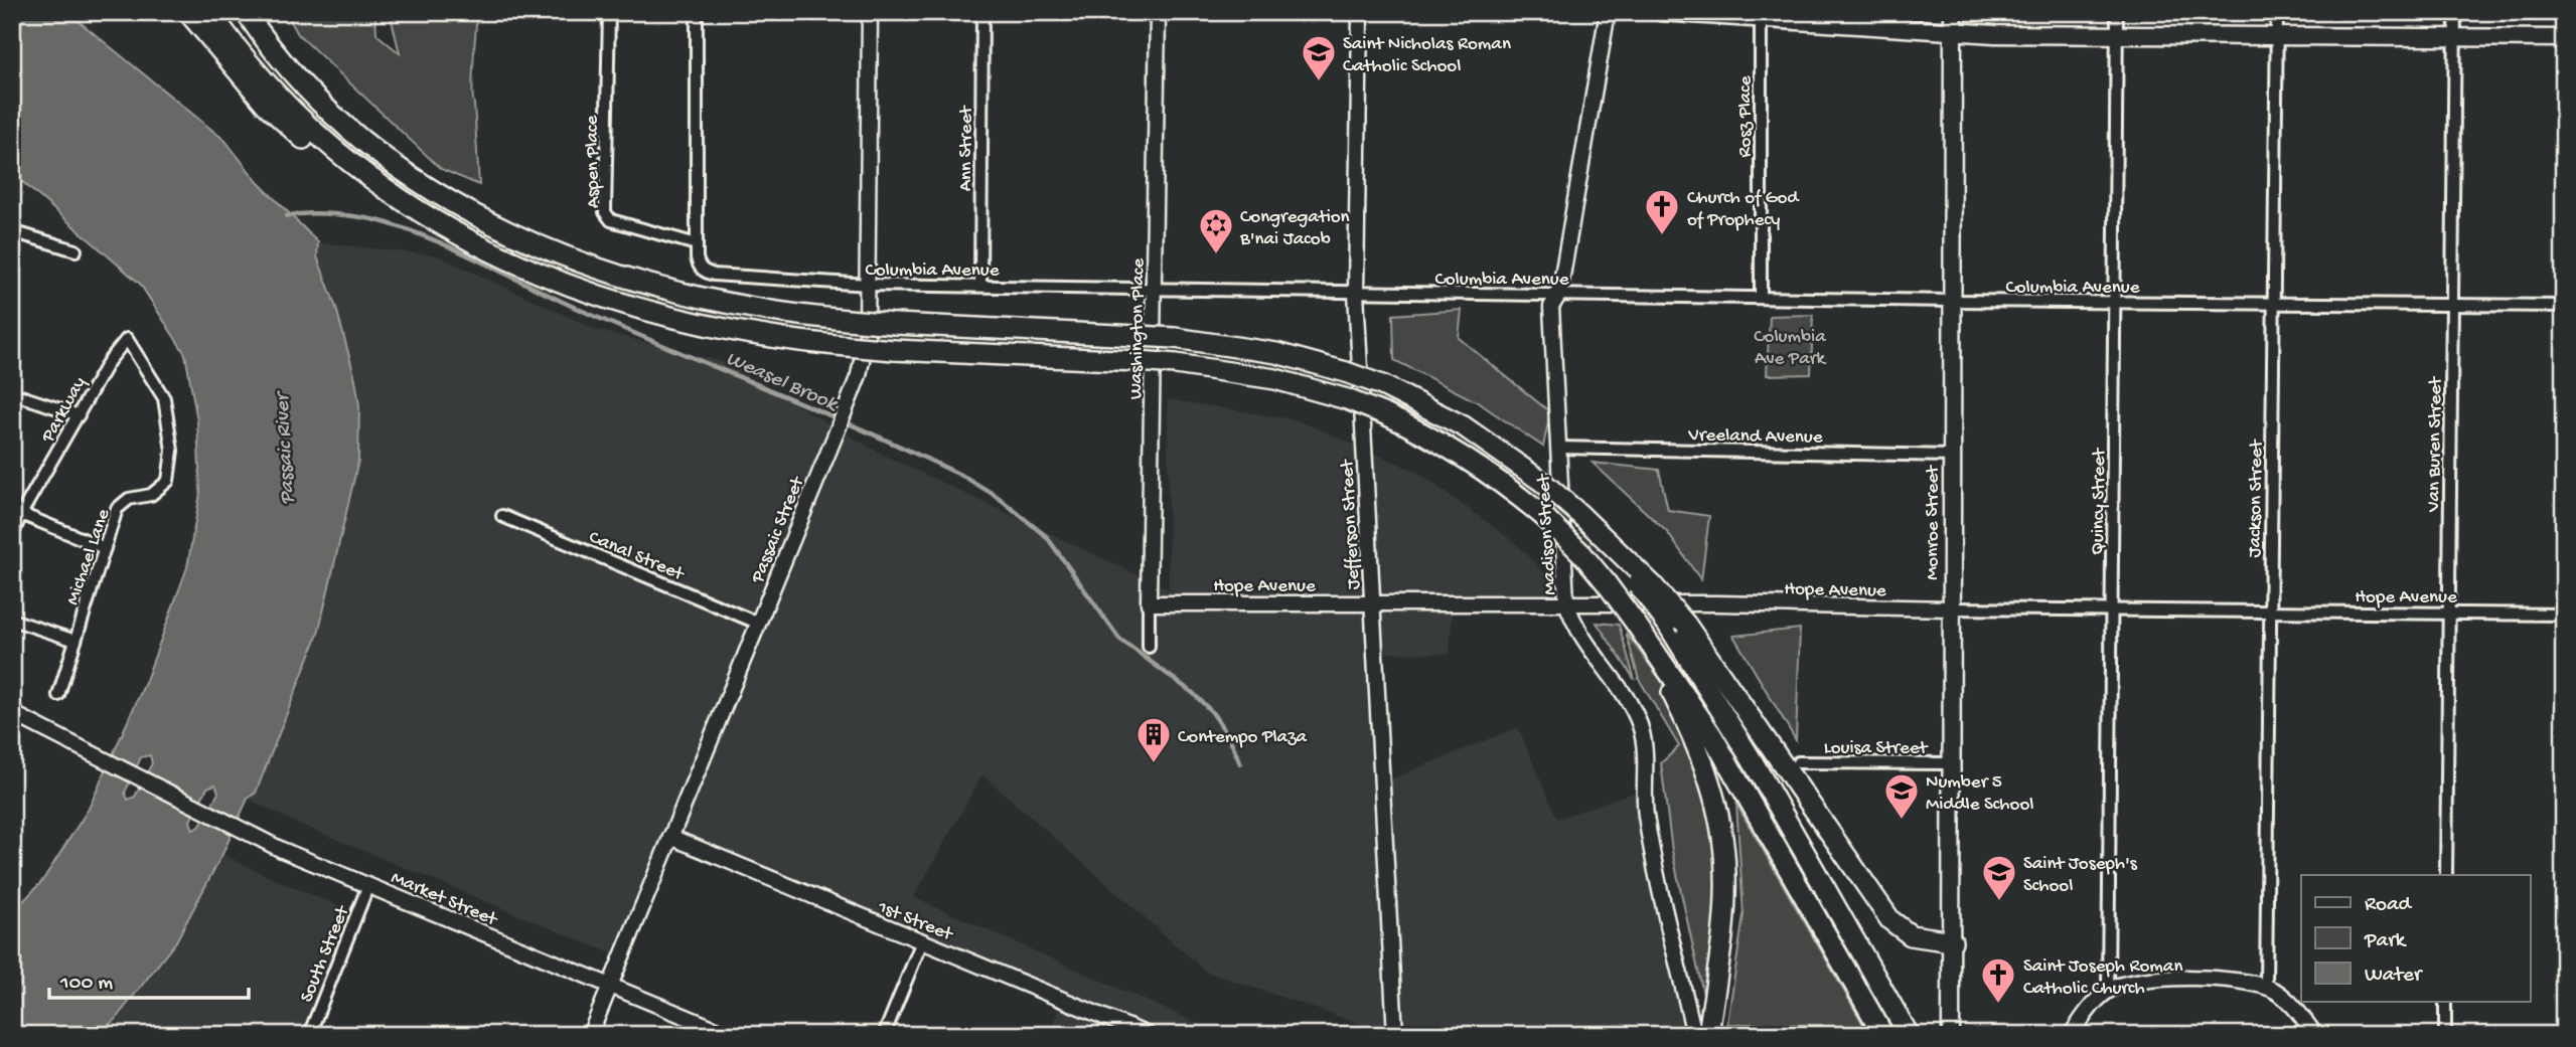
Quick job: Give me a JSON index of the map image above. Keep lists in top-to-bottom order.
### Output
{
  "streets": {
    "main road": ["Monroe Street"],
    "street": [
      "Rosz Place",
      "Ann Street",
      "Aspen Place",
      "Columbia Avenue",
      "Washington Place",
      "Parkway",
      "Vreeland Avenue",
      "Van Buren Street",
      "Jackson Street",
      "Quincy Street",
      "Jefferson Street",
      "Passaic Street",
      "Madison Street",
      "Canal Street",
      "Michael Lane",
      "Hope Avenue",
      "Louisa Street",
      "Market Street",
      "1st Street",
      "South Street"
    ]
  },
  "crossings": [
    ["Rosz Place", "Columbia Avenue"],
    ["Ann Street", "Columbia Avenue"],
    ["Aspen Place", "Columbia Avenue"],
    ["Columbia Avenue", "Washington Place"],
    ["Columbia Avenue", "Van Buren Street"],
    ["Columbia Avenue", "Jackson Street"],
    ["Columbia Avenue", "Quincy Street"],
    ["Columbia Avenue", "Monroe Street"],
    ["Columbia Avenue", "Jefferson Street"],
    ["Columbia Avenue", "Passaic Street"],
    ["Columbia Avenue", "Madison Street"],
    ["Washington Place", "Hope Avenue"],
    ["Parkway", "Michael Lane"],
    ["Vreeland Avenue", "Monroe Street"],
    ["Vreeland Avenue", "Madison Street"],
    ["Van Buren Street", "Hope Avenue"],
    ["Jackson Street", "Hope Avenue"],
    ["Quincy Street", "Hope Avenue"],
    ["Monroe Street", "Hope Avenue"],
    ["Monroe Street", "Louisa Street"],
    ["Jefferson Street", "Hope Avenue"],
    ["Passaic Street", "Canal Street"],
    ["Passaic Street", "Market Street"],
    ["Passaic Street", "1st Street"],
    ["Madison Street", "Hope Avenue"],
    ["Market Street", "South Street"]
  ],
  "water": ["Weasel Brook", "Passaic River"],
  "parks": ["Columbia Ave Park"],
  "places": {
    "school or university": ["Saint Nicholas Roman Catholic School", "Number 5 Middle School", "Saint Joseph's School"],
    "church": ["Church of God of Prophecy", "Saint Joseph Roman Catholic Church"],
    "synagogue": ["Congregation B'nai Jacob"],
    "building": ["Contempo Plaza"]
  },
  "legend": ["Road", "Park", "Water"],
  "scale_bar": "100 m"
}
